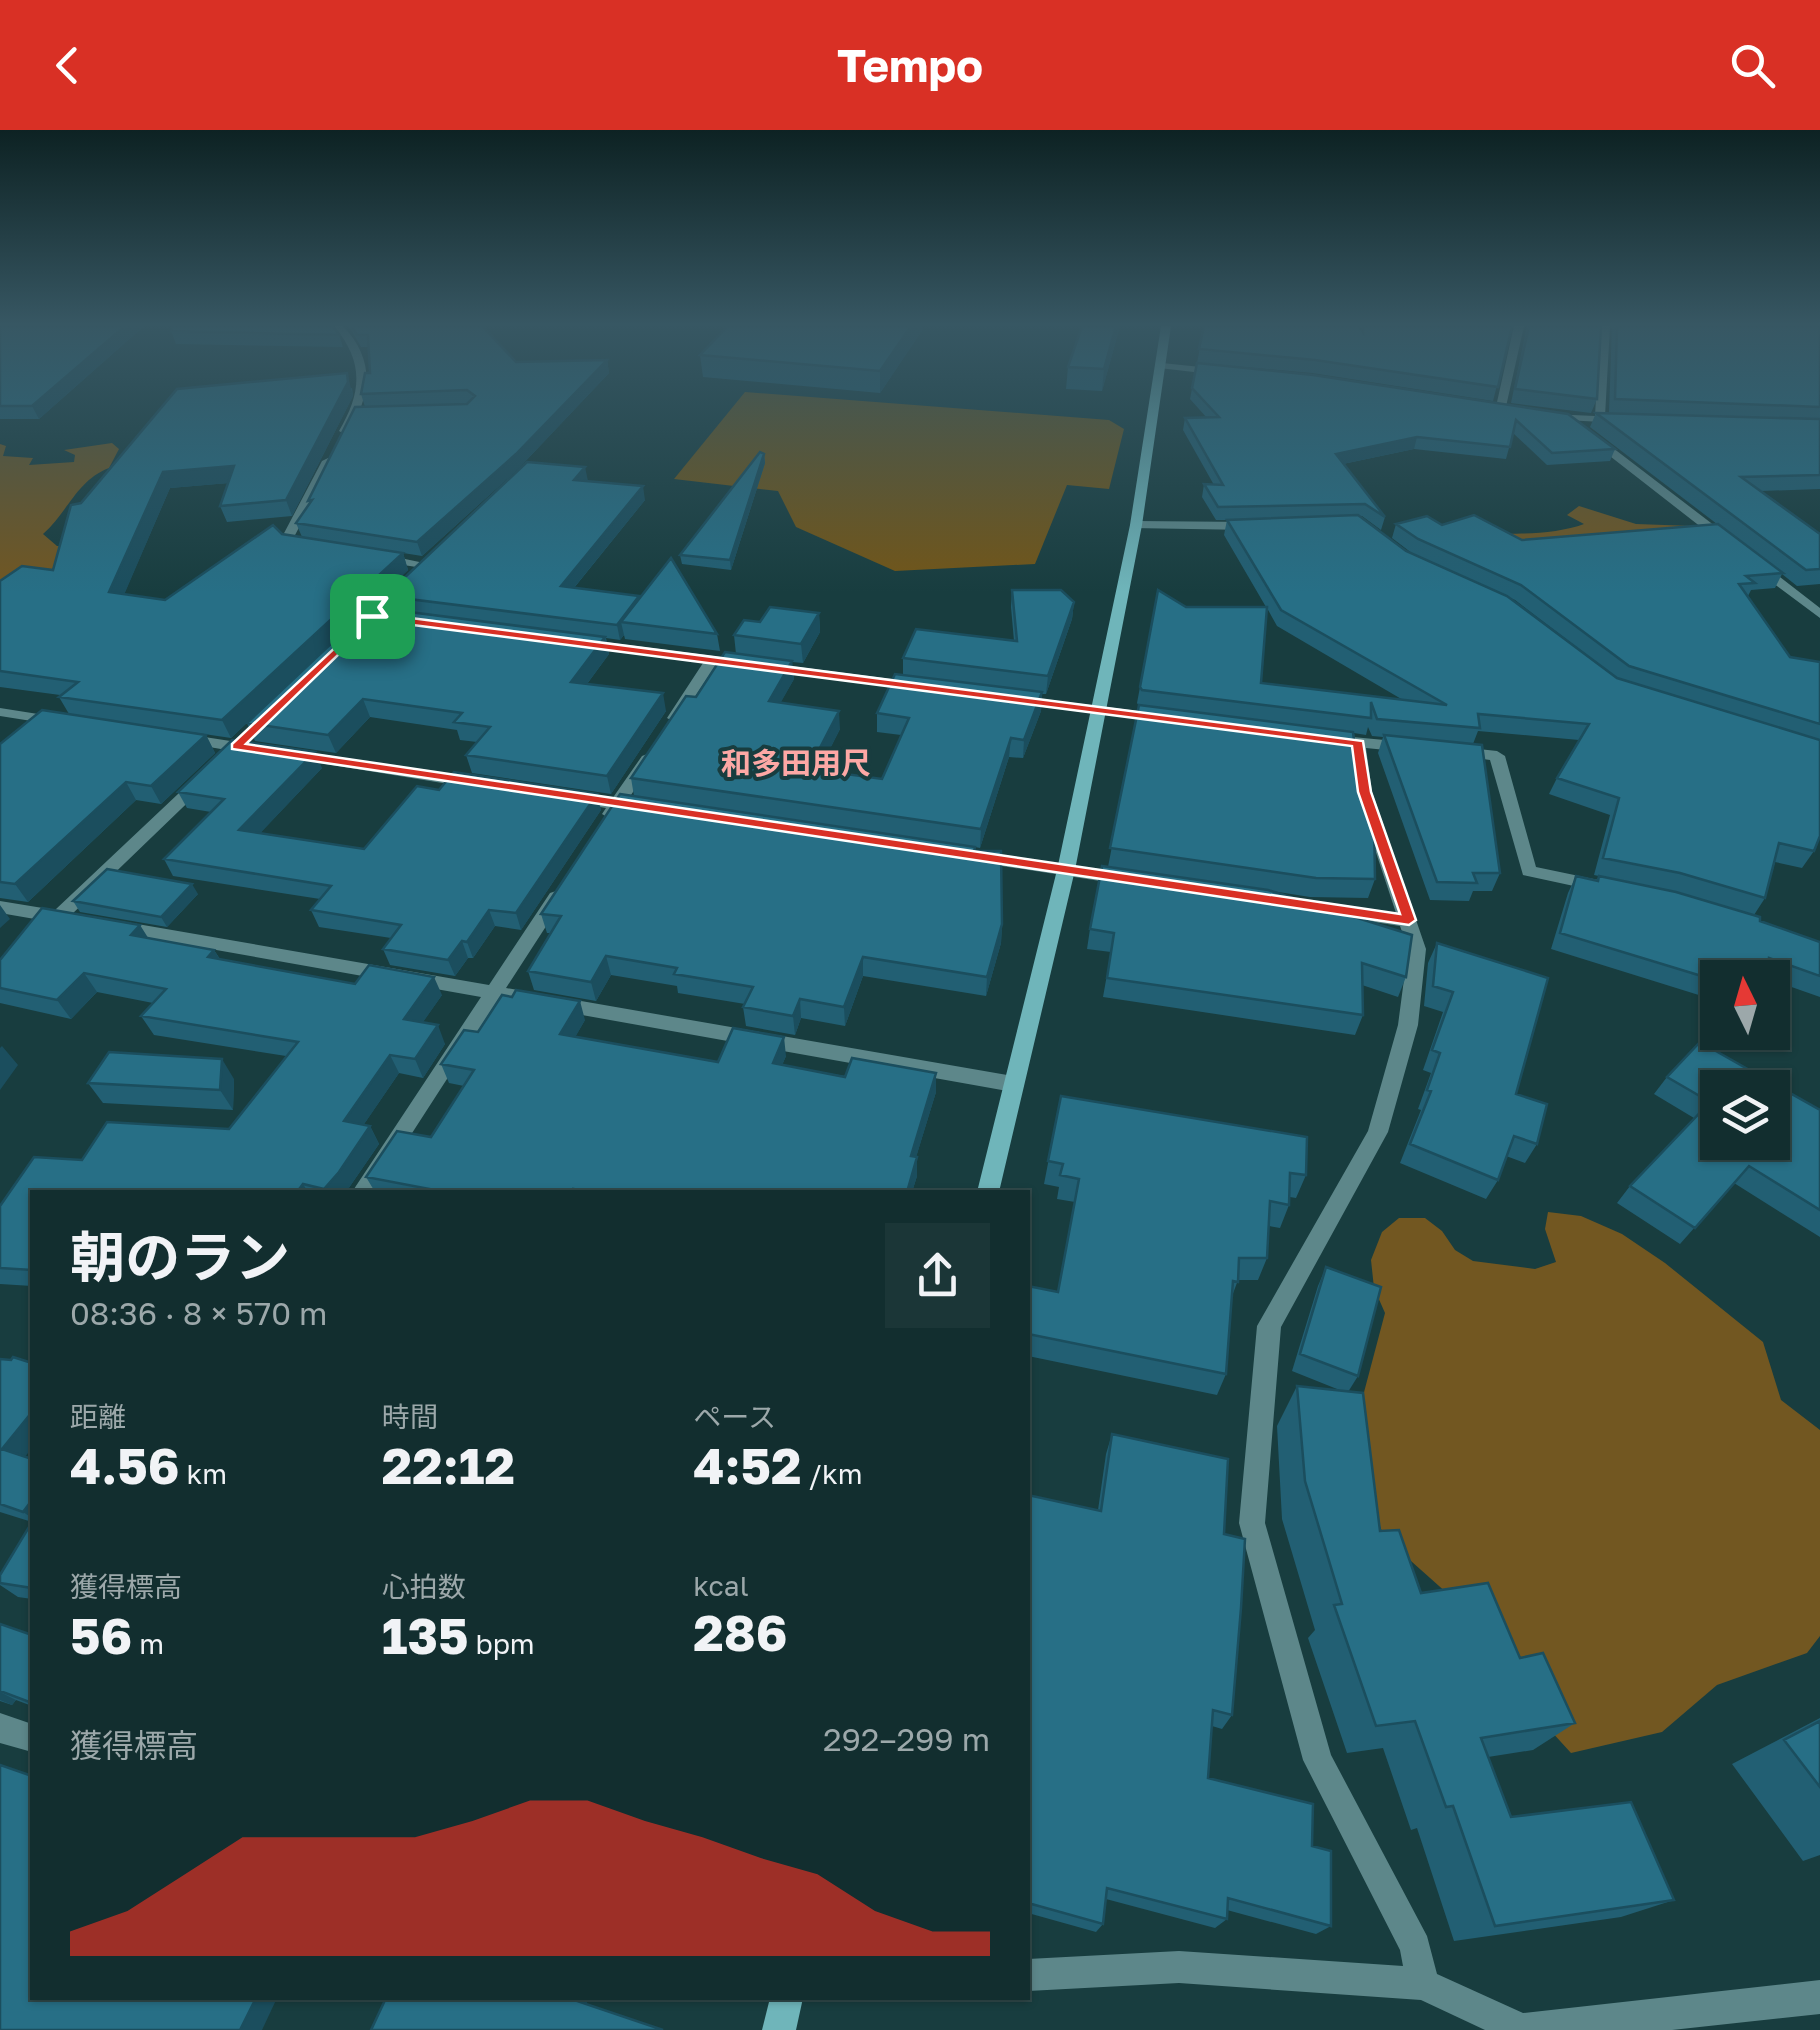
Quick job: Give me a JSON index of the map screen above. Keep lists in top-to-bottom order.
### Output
{
  "districts": ["和多田用尺"],
  "north": "top",
  "page": {
    "header": "Tempo",
    "heading": ["朝のラン", "08:36 · 8 × 570 m"],
    "stats": [
      ["距離", "4.56 km"],
      ["時間", "22:12"],
      ["ペース", "4:52 /km"],
      ["獲得標高", "56 m"],
      ["心拍数", "135 bpm"],
      ["kcal", "286"]
    ],
    "chart": ["獲得標高", "292–299 m"]
  }
}
